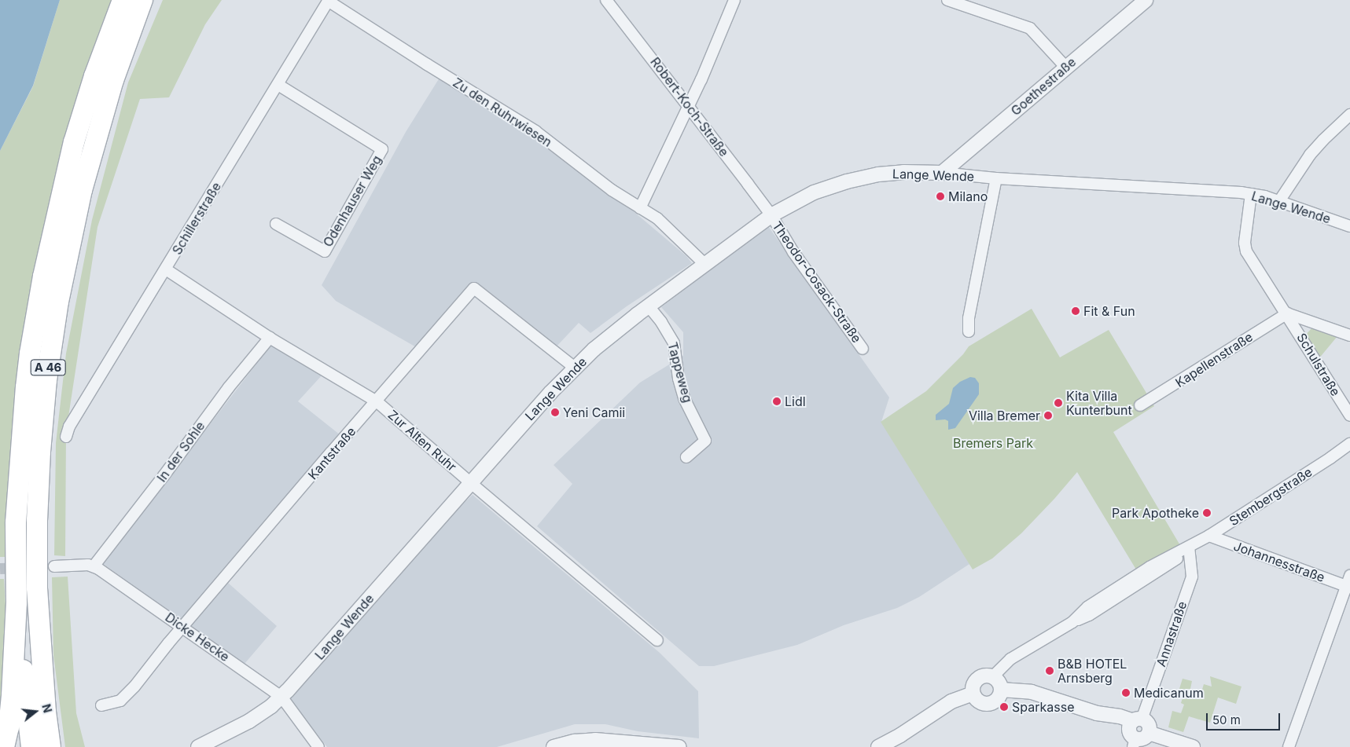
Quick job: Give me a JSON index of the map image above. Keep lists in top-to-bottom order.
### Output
{
  "streets": {
    "highway": ["A 46"],
    "street": [
      "Goethestraße",
      "Robert-Koch-Straße",
      "Zu den Ruhrwiesen",
      "Lange Wende",
      "Odenhauser Weg",
      "Schillerstraße",
      "Theodor-Cosack-Straße",
      "Kapellenstraße",
      "Schulstraße",
      "Tappeweg",
      "Zur Alten Ruhr",
      "In der Sohle",
      "Kantstraße",
      "Stembergstraße",
      "Johannesstraße",
      "Annastraße",
      "Dicke Hecke"
    ]
  },
  "crossings": [
    ["Goethestraße", "Lange Wende"],
    ["Robert-Koch-Straße", "Lange Wende"],
    ["Robert-Koch-Straße", "Theodor-Cosack-Straße"],
    ["Zu den Ruhrwiesen", "Lange Wende"],
    ["Zu den Ruhrwiesen", "Schillerstraße"],
    ["Lange Wende", "Theodor-Cosack-Straße"],
    ["Lange Wende", "Schulstraße"],
    ["Lange Wende", "Tappeweg"],
    ["Lange Wende", "Zur Alten Ruhr"],
    ["Lange Wende", "Kantstraße"],
    ["Lange Wende", "Dicke Hecke"],
    ["Odenhauser Weg", "Schillerstraße"],
    ["Schillerstraße", "Zur Alten Ruhr"],
    ["Kapellenstraße", "Schulstraße"],
    ["Zur Alten Ruhr", "In der Sohle"],
    ["Zur Alten Ruhr", "Kantstraße"],
    ["In der Sohle", "Dicke Hecke"],
    ["Kantstraße", "Dicke Hecke"],
    ["Stembergstraße", "Johannesstraße"],
    ["Stembergstraße", "Annastraße"]
  ],
  "parks": ["Bremers Park"],
  "places": [
    "Milano",
    "Fit & Fun",
    "Lidl",
    "Kita Villa Kunterbunt",
    "Yeni Camii",
    "Villa Bremer",
    "Park Apotheke",
    "B&B HOTEL Arnsberg",
    "Medicanum",
    "Sparkasse"
  ],
  "scale_bar": "50 m",
  "north": "right"
}
